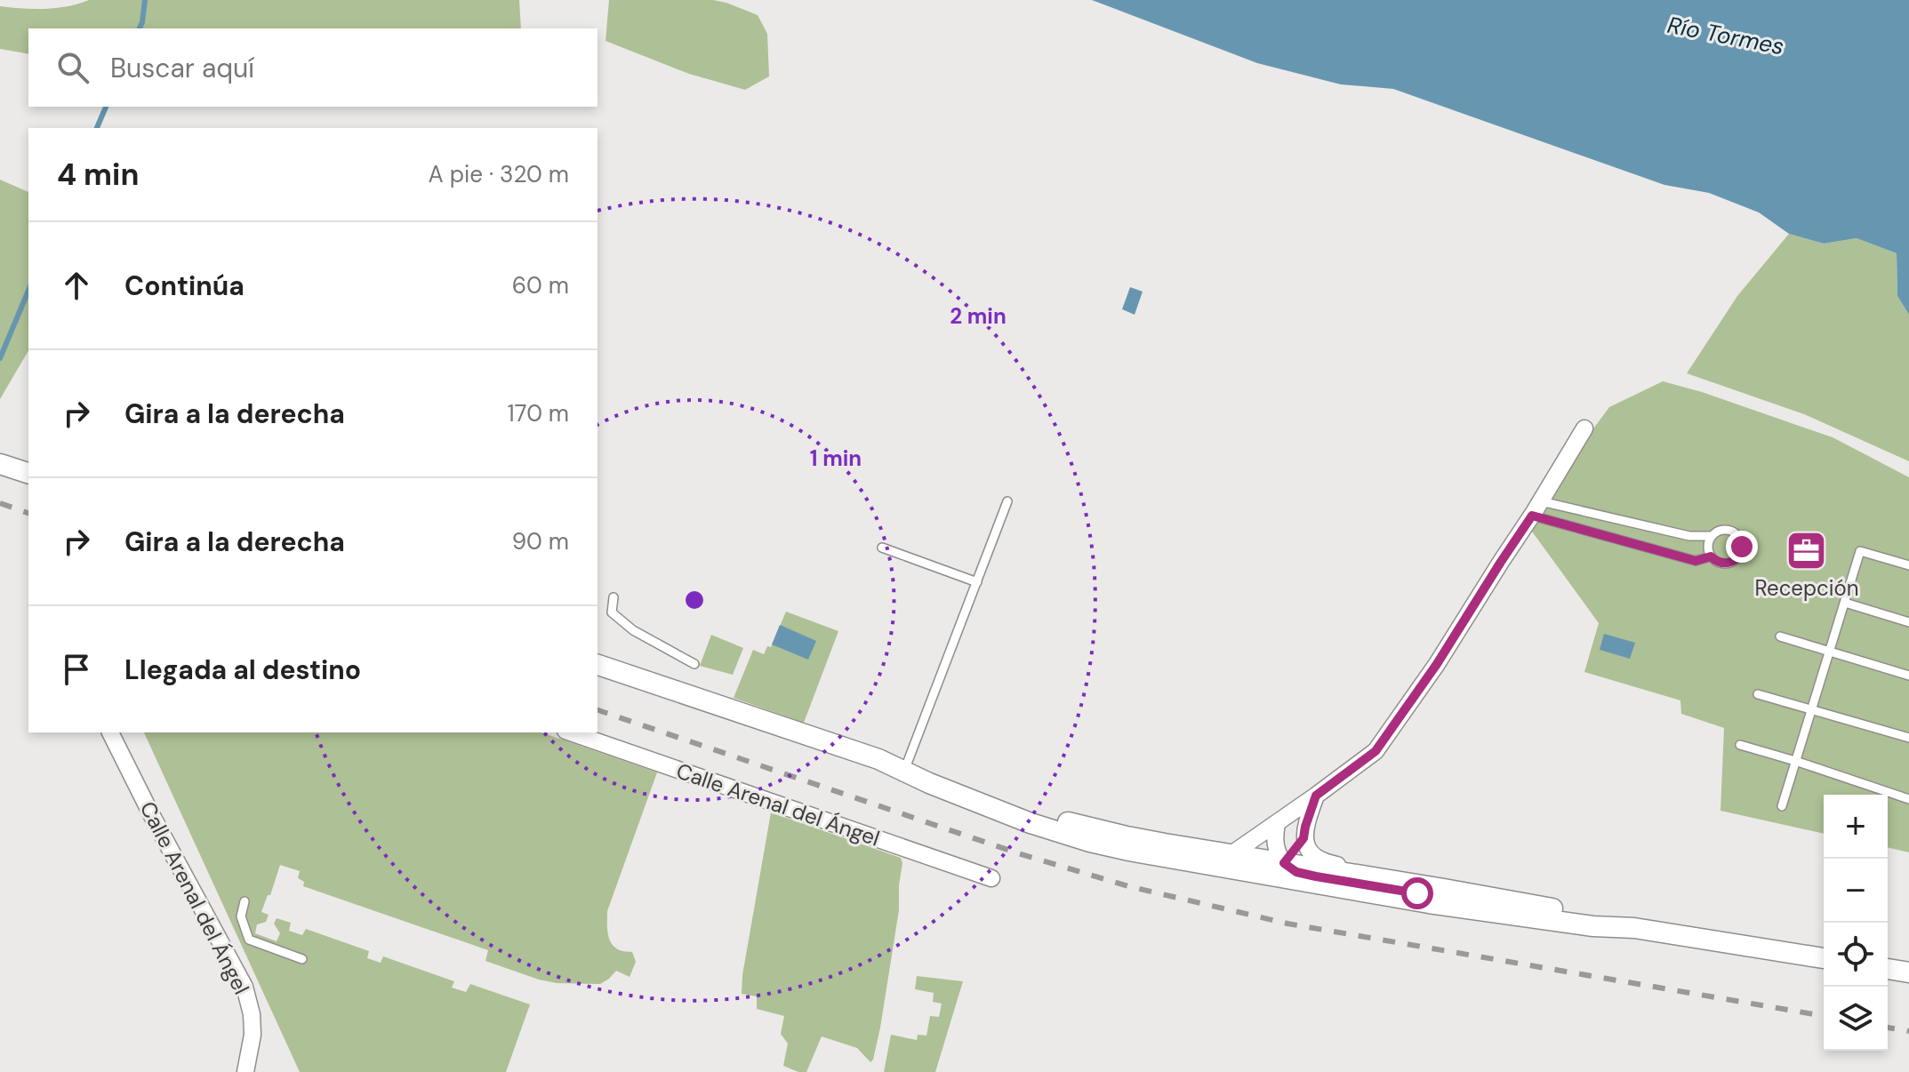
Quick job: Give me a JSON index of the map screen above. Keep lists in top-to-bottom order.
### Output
{
  "streets": {
    "street": ["Calle Arenal del Ángel"]
  },
  "water": ["Río Tormes"],
  "places": {
    "office": ["Recepción"]
  },
  "page": {
    "search": "Buscar aquí",
    "heading": ["4 min", "A pie · 320 m"],
    "list": [
      ["Continúa", "60 m"],
      ["Gira a la derecha", "170 m"],
      ["Gira a la derecha", "90 m"],
      "Llegada al destino"
    ],
    "map_buttons": ["+", "−"]
  },
  "rings": ["2 min", "1 min"]
}
